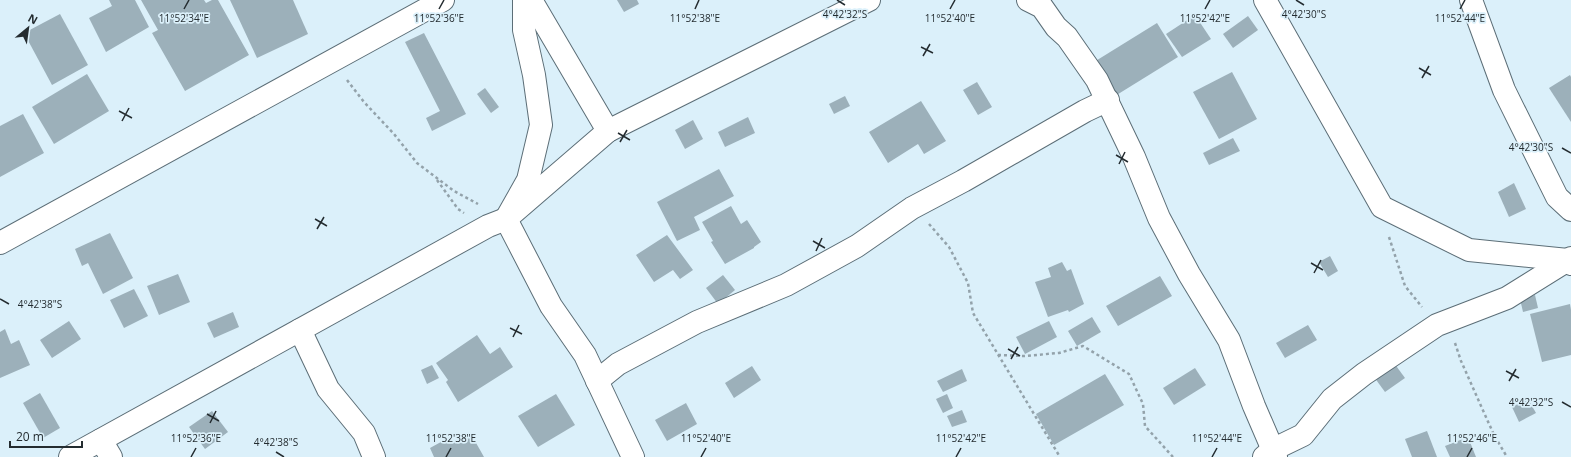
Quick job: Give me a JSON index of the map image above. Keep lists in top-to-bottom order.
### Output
{
  "scale_bar": "20 m",
  "north": "top right",
  "coordinates": [
    "4°42'32\"S",
    "4°42'30\"S",
    "11°52'34\"E",
    "11°52'36\"E",
    "11°52'38\"E",
    "11°52'40\"E",
    "11°52'42\"E",
    "11°52'44\"E",
    "4°42'38\"S",
    "11°52'46\"E"
  ]
}
